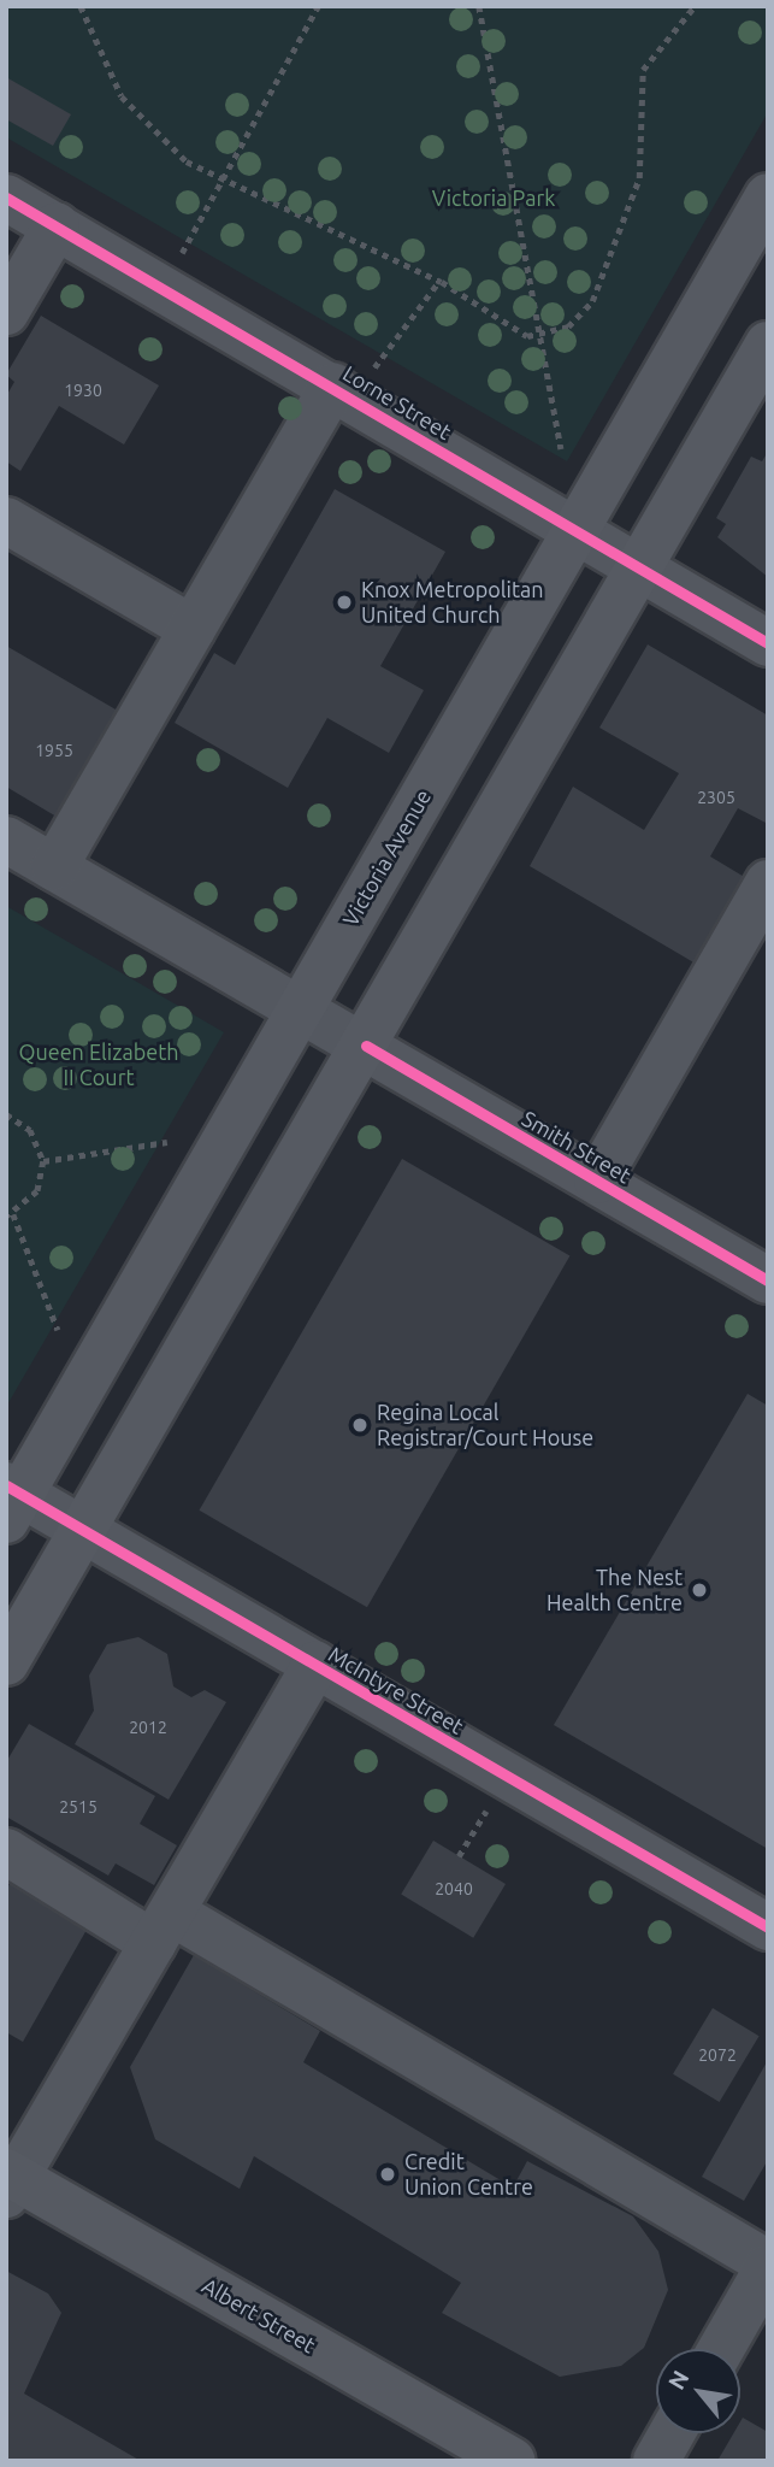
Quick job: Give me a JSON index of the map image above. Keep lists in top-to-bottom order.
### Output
{
  "streets": {
    "main road": ["Victoria Avenue", "Albert Street"],
    "street": ["Lorne Street", "Smith Street", "McIntyre Street"]
  },
  "crossings": [
    ["Lorne Street", "Victoria Avenue"],
    ["Victoria Avenue", "Smith Street"],
    ["Victoria Avenue", "McIntyre Street"]
  ],
  "parks": ["Victoria Park", "Queen Elizabeth II Court"],
  "places": [
    "Knox Metropolitan United Church",
    "Regina Local Registrar/Court House",
    "The Nest Health Centre",
    "Credit Union Centre"
  ],
  "house_numbers": [
    "1930",
    "1955",
    "2305",
    "2012",
    "2515",
    "2040",
    "2072"
  ],
  "north": "top left"
}
